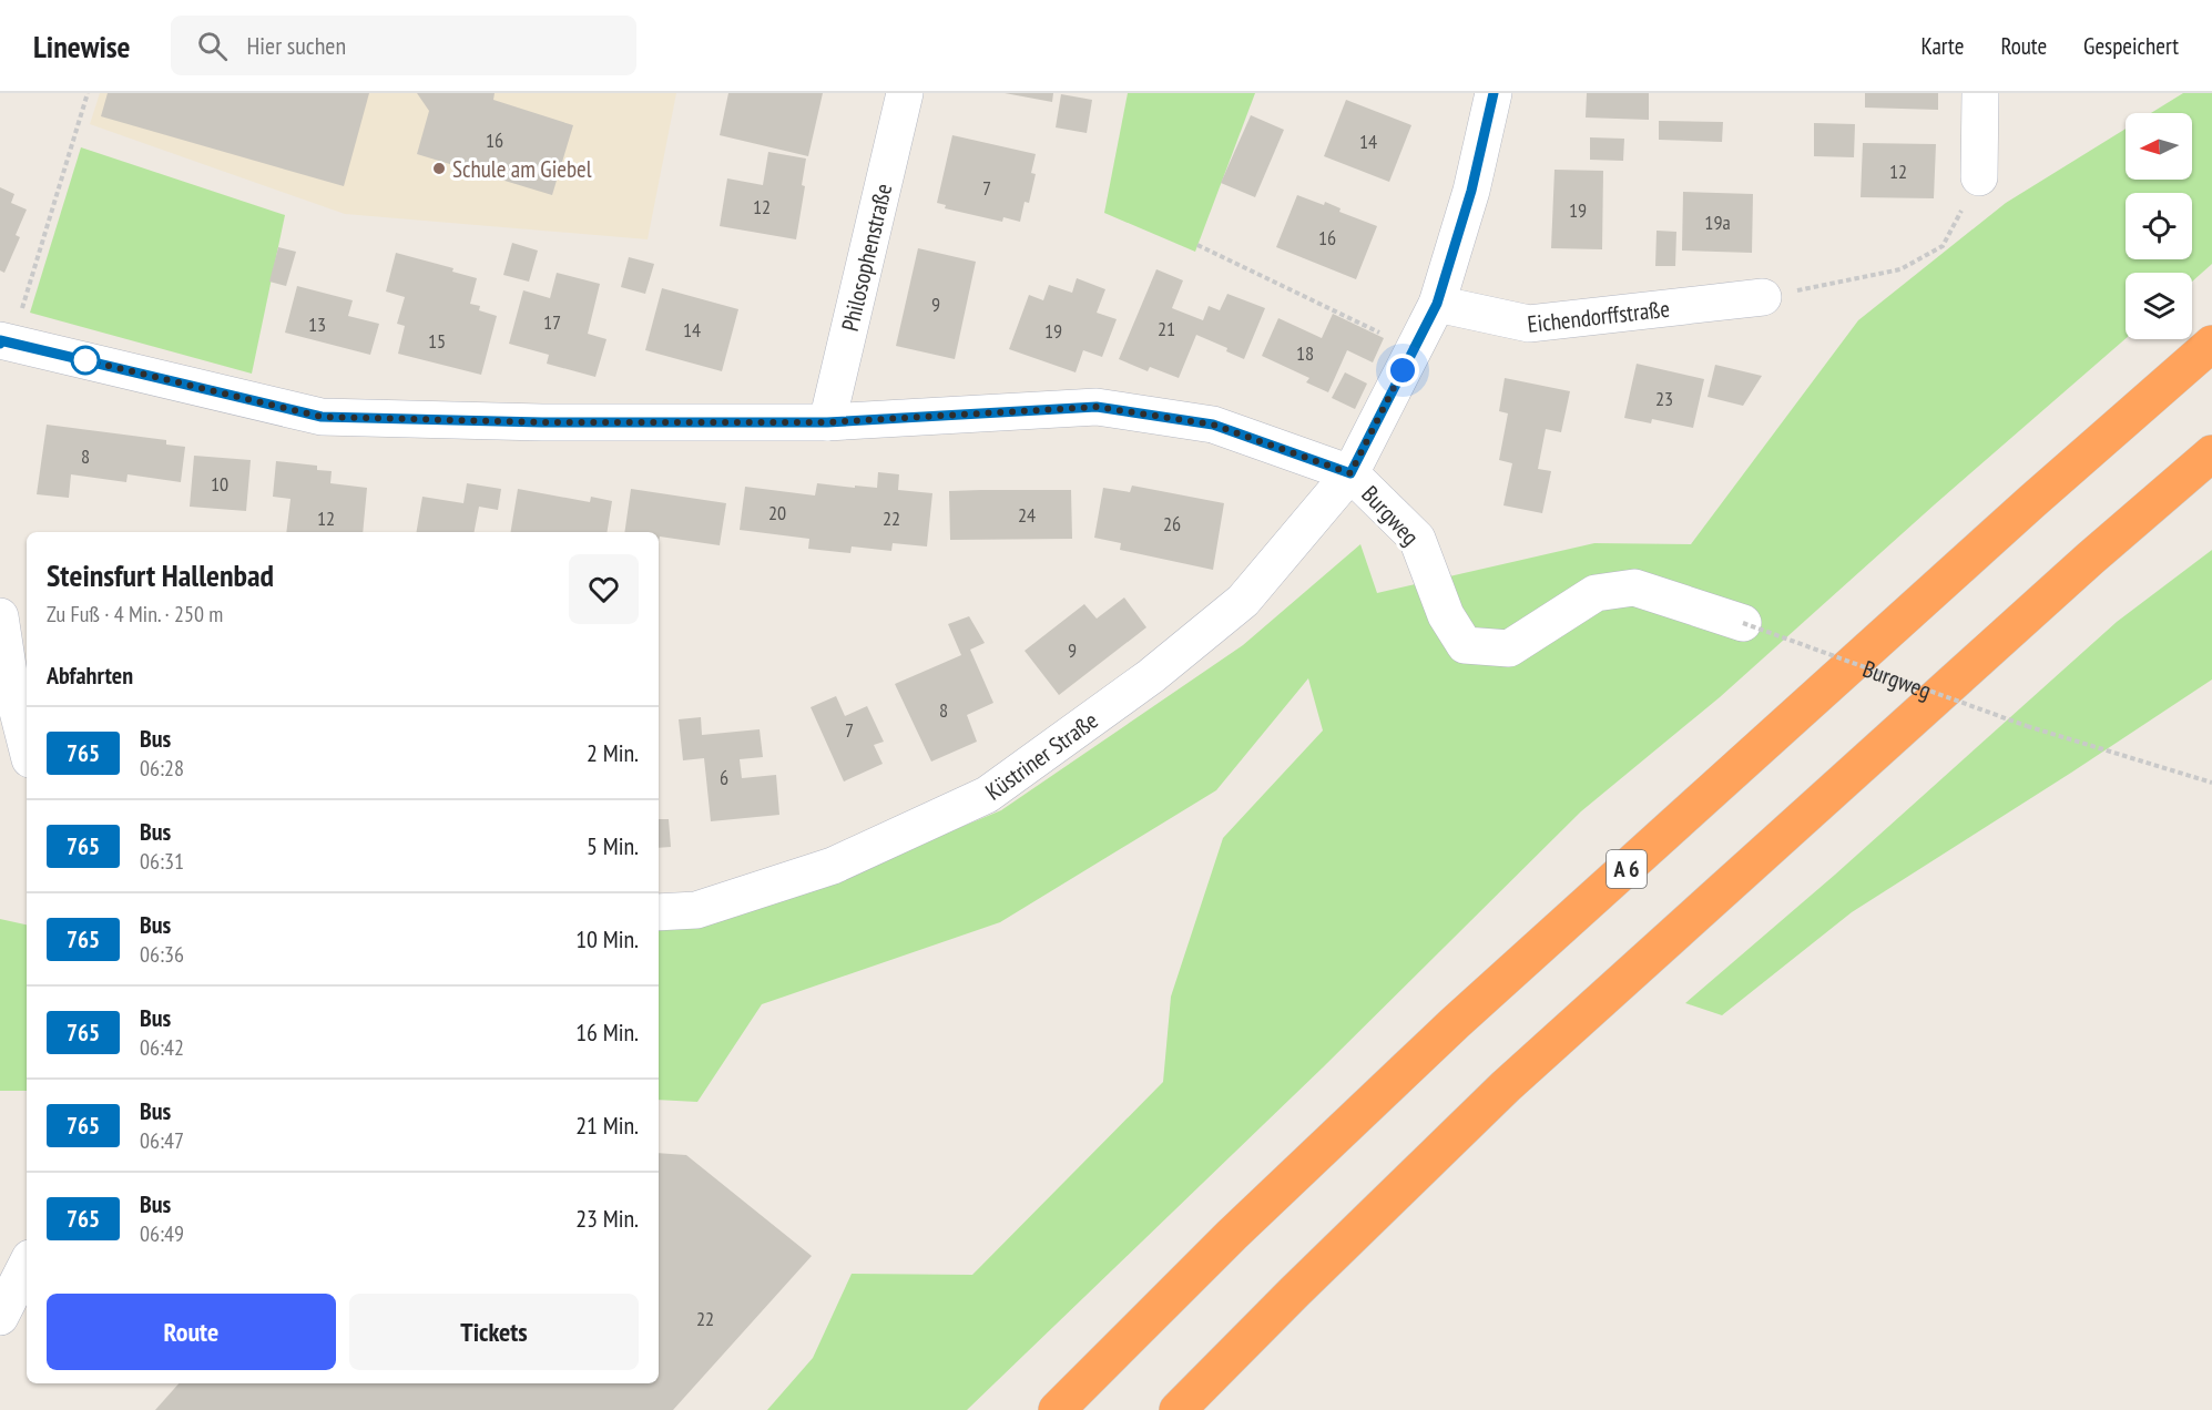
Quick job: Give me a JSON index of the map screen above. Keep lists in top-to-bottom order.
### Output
{
  "streets": {
    "highway": ["A 6"],
    "street": [
      "Philosophenstraße",
      "Eichendorffstraße",
      "Burgweg",
      "Küstriner Straße"
    ]
  },
  "crossings": [
    ["Philosophenstraße", "Burgweg"],
    ["Burgweg", "Küstriner Straße"]
  ],
  "places": ["Schule am Giebel"],
  "lines": ["bus line 765"],
  "house_numbers": [
    "16",
    "14",
    "12",
    "7",
    "12",
    "19",
    "19a",
    "16",
    "9",
    "17",
    "13",
    "21",
    "14",
    "19",
    "15",
    "18",
    "23",
    "8",
    "10",
    "20",
    "24",
    "12",
    "22",
    "26",
    "9",
    "8",
    "7",
    "6",
    "22"
  ],
  "north": "left",
  "page": {
    "header": "Linewise",
    "search": "Hier suchen",
    "nav": ["Karte", "Route", "Gespeichert"],
    "heading": [
      ["Steinsfurt Hallenbad", "Zu Fuß · 4 Min. · 250 m"],
      "Abfahrten"
    ],
    "list": [
      {
        "mark": "765",
        "name": "Bus",
        "note": "06:28",
        "value": "2 Min."
      },
      {
        "mark": "765",
        "name": "Bus",
        "note": "06:31",
        "value": "5 Min."
      },
      {
        "mark": "765",
        "name": "Bus",
        "note": "06:36",
        "value": "10 Min."
      },
      {
        "mark": "765",
        "name": "Bus",
        "note": "06:42",
        "value": "16 Min."
      },
      {
        "mark": "765",
        "name": "Bus",
        "note": "06:47",
        "value": "21 Min."
      },
      {
        "mark": "765",
        "name": "Bus",
        "note": "06:49",
        "value": "23 Min."
      }
    ],
    "buttons": ["Route", "Tickets"]
  }
}
